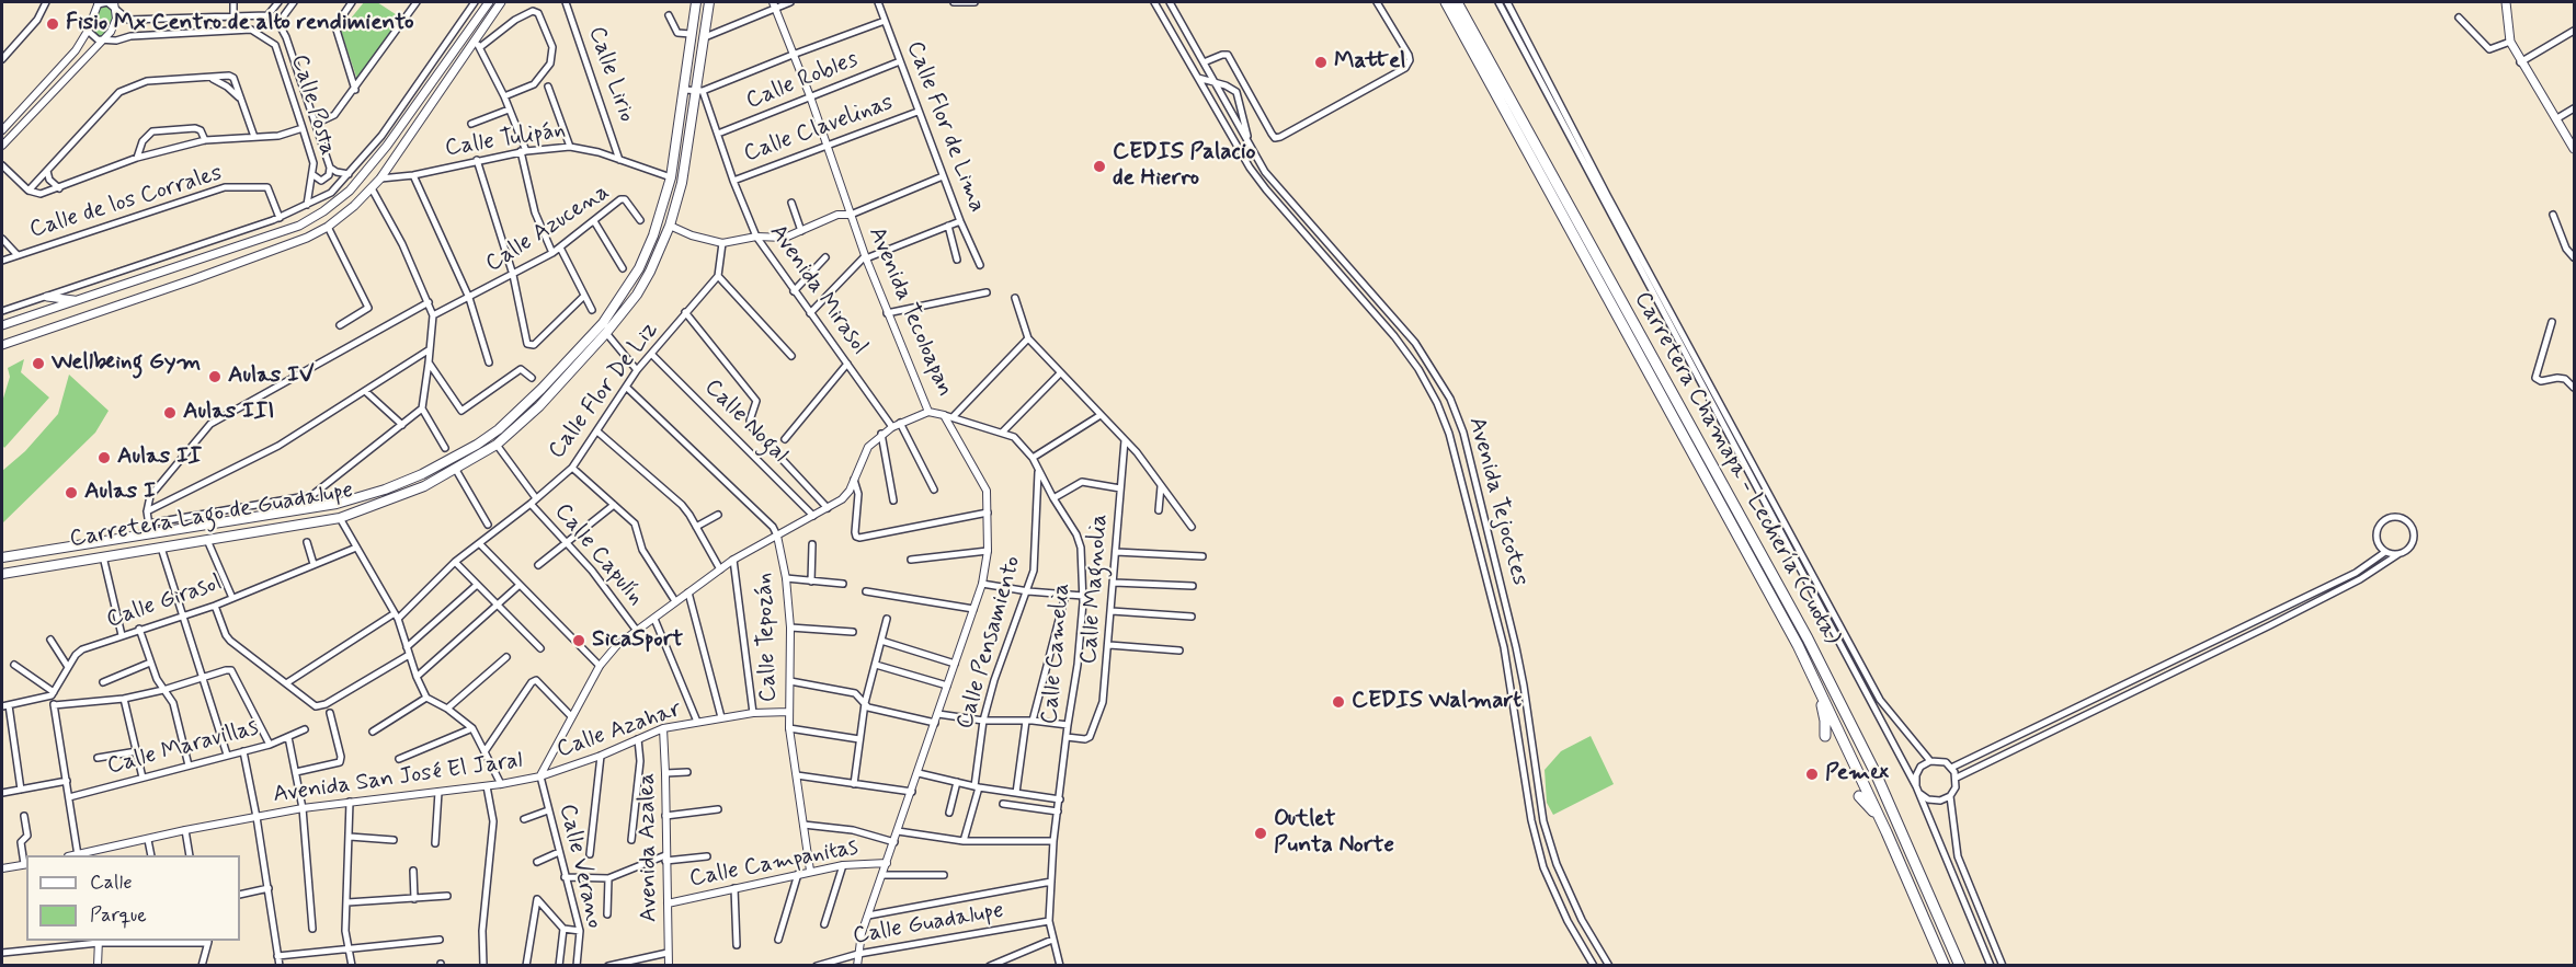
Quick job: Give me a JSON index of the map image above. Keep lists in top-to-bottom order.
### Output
{
  "streets": {
    "highway": ["Carretera Chamapa - Lechería (Cuota)"],
    "main road": ["Carretera Lago de Guadalupe"],
    "street": [
      "Calle Lirio",
      "Calle Robles",
      "Calle Posta",
      "Calle Flor de Lima",
      "Calle Clavelinas",
      "Calle Tulipán",
      "Calle de los Corrales",
      "Calle Azucena",
      "Avenida Mirasol",
      "Avenida Tecoloapan",
      "Calle Flor De Liz",
      "Calle Nogal",
      "Avenida Tejocotes",
      "Calle Capulín",
      "Calle Magnolia",
      "Calle Girasol",
      "Calle Tepozán",
      "Calle Pensamiento",
      "Calle Camelia",
      "Calle Azahar",
      "Calle Maravillas",
      "Avenida San José El Jaral",
      "Avenida Azalea",
      "Calle Campanitas",
      "Calle Verano",
      "Calle Guadalupe"
    ]
  },
  "crossings": [
    ["Calle Lirio", "Calle Tulipán"],
    ["Calle Robles", "Calle Flor de Lima"],
    ["Calle Robles", "Avenida Mirasol"],
    ["Calle Robles", "Avenida Tecoloapan"],
    ["Calle Flor de Lima", "Calle Clavelinas"],
    ["Calle Clavelinas", "Avenida Mirasol"],
    ["Calle Clavelinas", "Avenida Tecoloapan"],
    ["Calle Tulipán", "Carretera Lago de Guadalupe"],
    ["Avenida Mirasol", "Carretera Lago de Guadalupe"],
    ["Avenida Mirasol", "Avenida San José El Jaral"],
    ["Avenida Tecoloapan", "Calle Camelia"],
    ["Avenida Tecoloapan", "Avenida San José El Jaral"],
    ["Avenida Tecoloapan", "Calle Campanitas"],
    ["Avenida Tecoloapan", "Calle Guadalupe"],
    ["Calle Flor De Liz", "Calle Nogal"],
    ["Calle Flor De Liz", "Calle Capulín"],
    ["Calle Flor De Liz", "Calle Tepozán"],
    ["Calle Nogal", "Avenida San José El Jaral"],
    ["Carretera Lago de Guadalupe", "Calle Capulín"],
    ["Calle Capulín", "Avenida San José El Jaral"],
    ["Calle Magnolia", "Calle Camelia"],
    ["Calle Tepozán", "Calle Azahar"],
    ["Calle Tepozán", "Avenida San José El Jaral"],
    ["Calle Tepozán", "Calle Campanitas"],
    ["Calle Pensamiento", "Calle Camelia"],
    ["Calle Camelia", "Calle Guadalupe"],
    ["Calle Azahar", "Avenida San José El Jaral"],
    ["Calle Azahar", "Avenida Azalea"],
    ["Calle Azahar", "Calle Verano"],
    ["Avenida San José El Jaral", "Calle Verano"],
    ["Avenida Azalea", "Calle Campanitas"]
  ],
  "places": [
    "Fisio Mx Centro de alto rendimiento",
    "Mattel",
    "CEDIS Palacio de Hierro",
    "Wellbeing Gym",
    "Aulas IV",
    "Aulas III",
    "Aulas II",
    "Aulas I",
    "SicaSport",
    "CEDIS Walmart",
    "Pemex",
    "Outlet Punta Norte"
  ],
  "legend": ["Calle", "Parque"]
}
